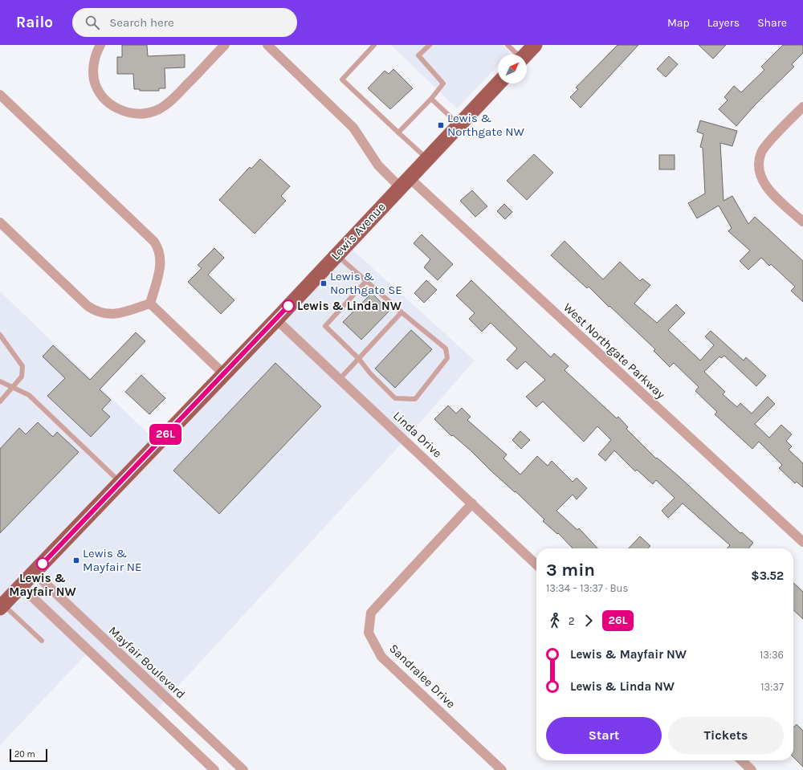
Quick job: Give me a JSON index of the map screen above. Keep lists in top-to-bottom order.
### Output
{
  "streets": {
    "main road": ["Lewis Avenue"],
    "street": [
      "West Northgate Parkway",
      "Linda Drive",
      "Mayfair Boulevard",
      "Sandralee Drive"
    ]
  },
  "crossings": [
    ["Lewis Avenue", "West Northgate Parkway"],
    ["Lewis Avenue", "Linda Drive"],
    ["Lewis Avenue", "Mayfair Boulevard"],
    ["Linda Drive", "Sandralee Drive"]
  ],
  "places": {
    "transit": ["Lewis & Northgate NW", "Lewis & Northgate SE", "Lewis & Mayfair NE"],
    "other": ["Lewis & Linda NW", "Lewis & Mayfair NW"]
  },
  "lines": ["bus line 26L"],
  "scale_bar": "20 m",
  "north": "top right",
  "page": {
    "header": "Railo",
    "search": "Search here",
    "nav": ["Map", "Layers", "Share"],
    "on_map": "26L",
    "heading": ["3 min", "13:34 – 13:37 · Bus", "$3.52"],
    "legs": ["2", "26L"],
    "list": [
      {
        "name": "Lewis & Mayfair NW",
        "value": "13:36"
      },
      {
        "name": "Lewis & Linda NW",
        "value": "13:37"
      }
    ],
    "buttons": ["Start", "Tickets"],
    "scale": "20 m"
  }
}
